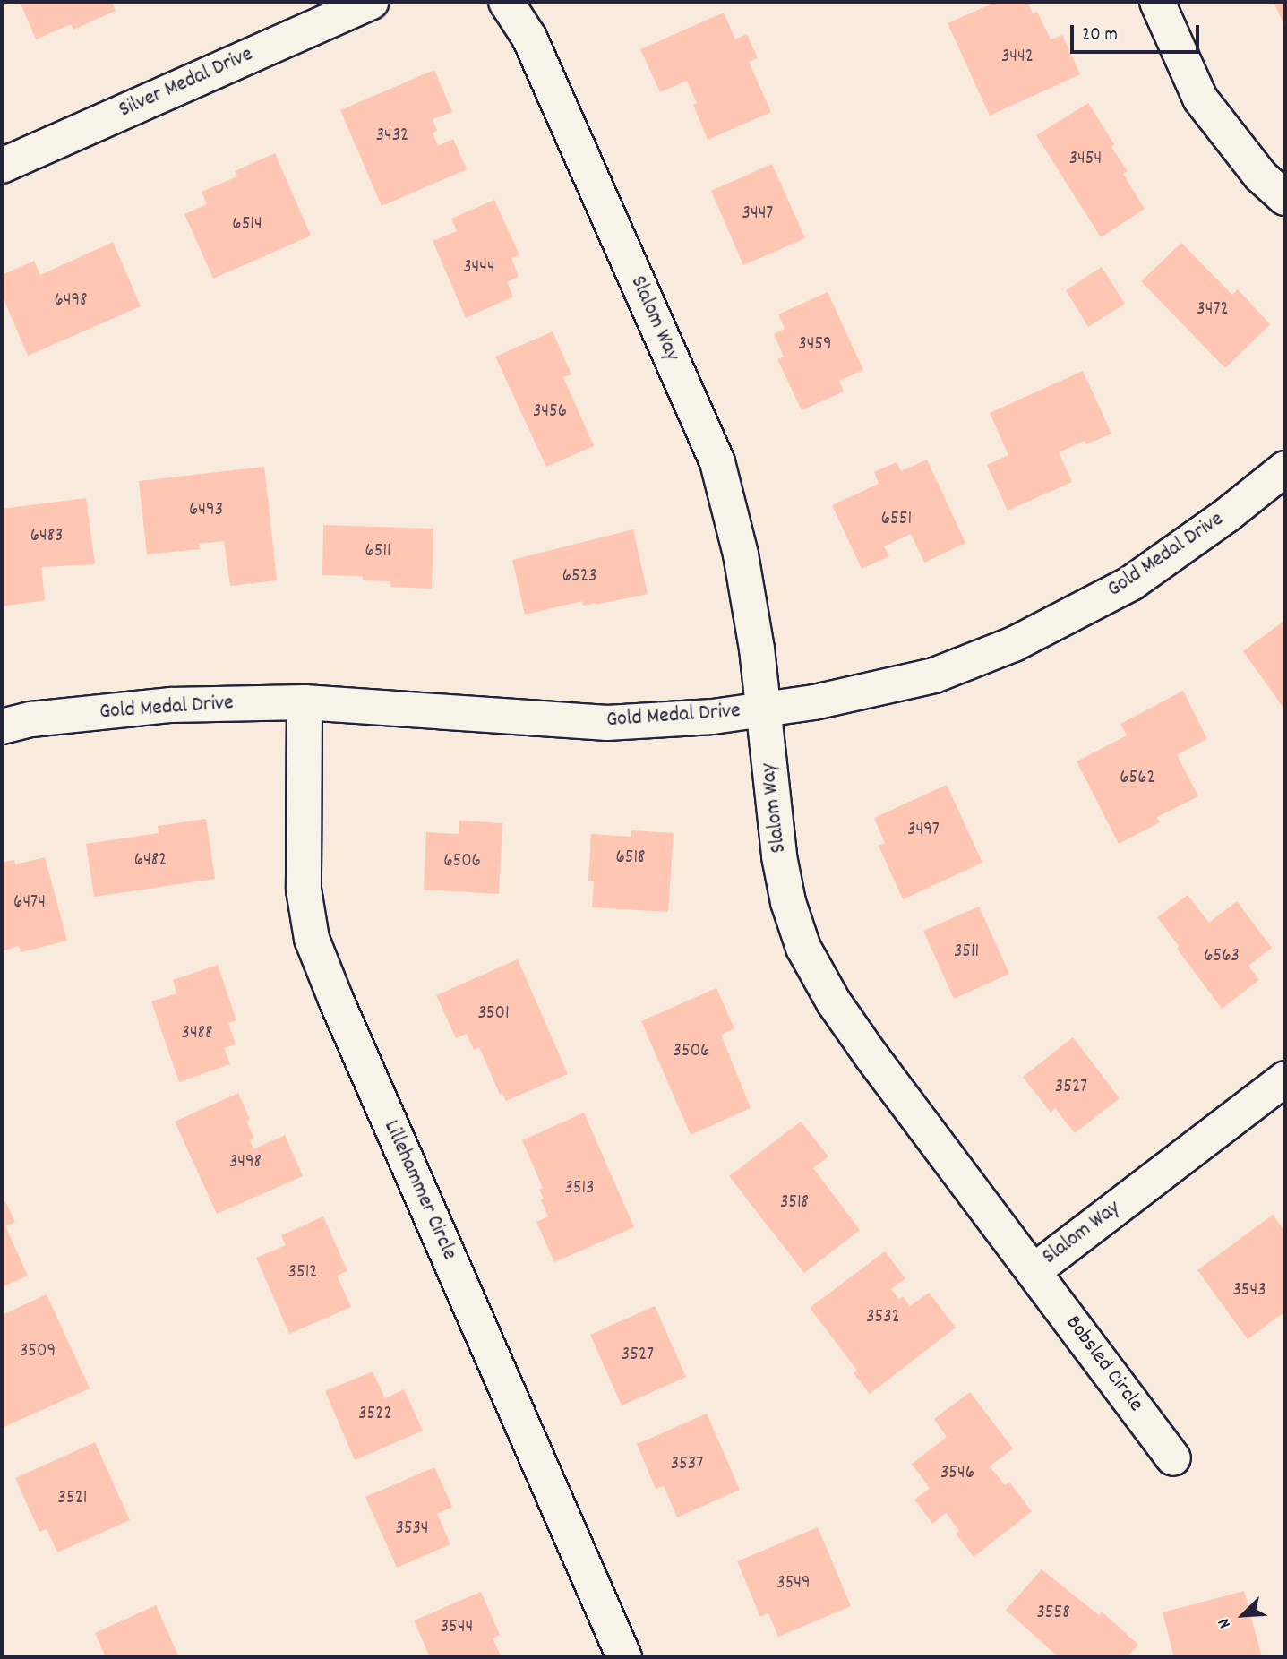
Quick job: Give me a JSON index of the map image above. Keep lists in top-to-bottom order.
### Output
{
  "streets": {
    "street": [
      "Silver Medal Drive",
      "Slalom Way",
      "Gold Medal Drive",
      "Lillehammer Circle",
      "Bobsled Circle"
    ]
  },
  "crossings": [
    ["Slalom Way", "Gold Medal Drive"],
    ["Slalom Way", "Bobsled Circle"],
    ["Gold Medal Drive", "Lillehammer Circle"]
  ],
  "house_numbers": [
    "3442",
    "3432",
    "3454",
    "3447",
    "6514",
    "3444",
    "6498",
    "3472",
    "3459",
    "3456",
    "6493",
    "6551",
    "6483",
    "6511",
    "6523",
    "6562",
    "3497",
    "6518",
    "6482",
    "6506",
    "6474",
    "3511",
    "6563",
    "3501",
    "3488",
    "3506",
    "3527",
    "3498",
    "3513",
    "3518",
    "3512",
    "3543",
    "3532",
    "3509",
    "3527",
    "3522",
    "3537",
    "3546",
    "3521",
    "3534",
    "3549",
    "3558",
    "3544"
  ],
  "scale_bar": "20 m",
  "north": "bottom left"
}
